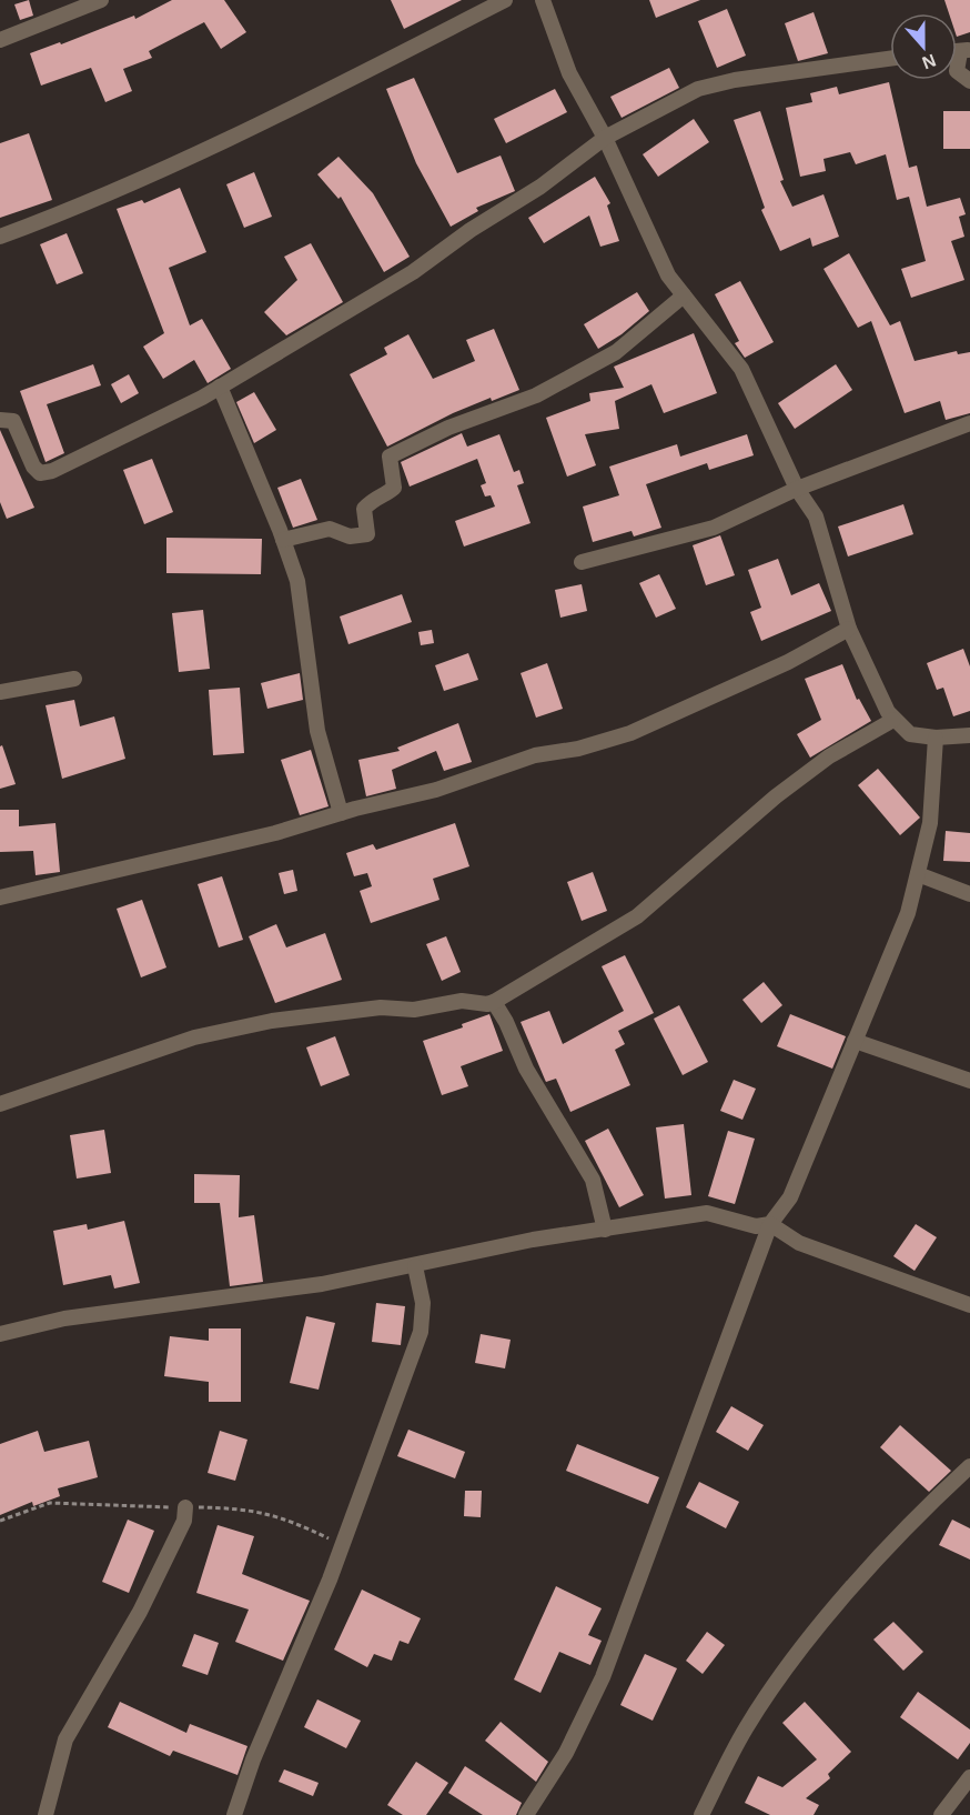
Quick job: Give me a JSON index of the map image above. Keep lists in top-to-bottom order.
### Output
{
  "north": "bottom"
}
